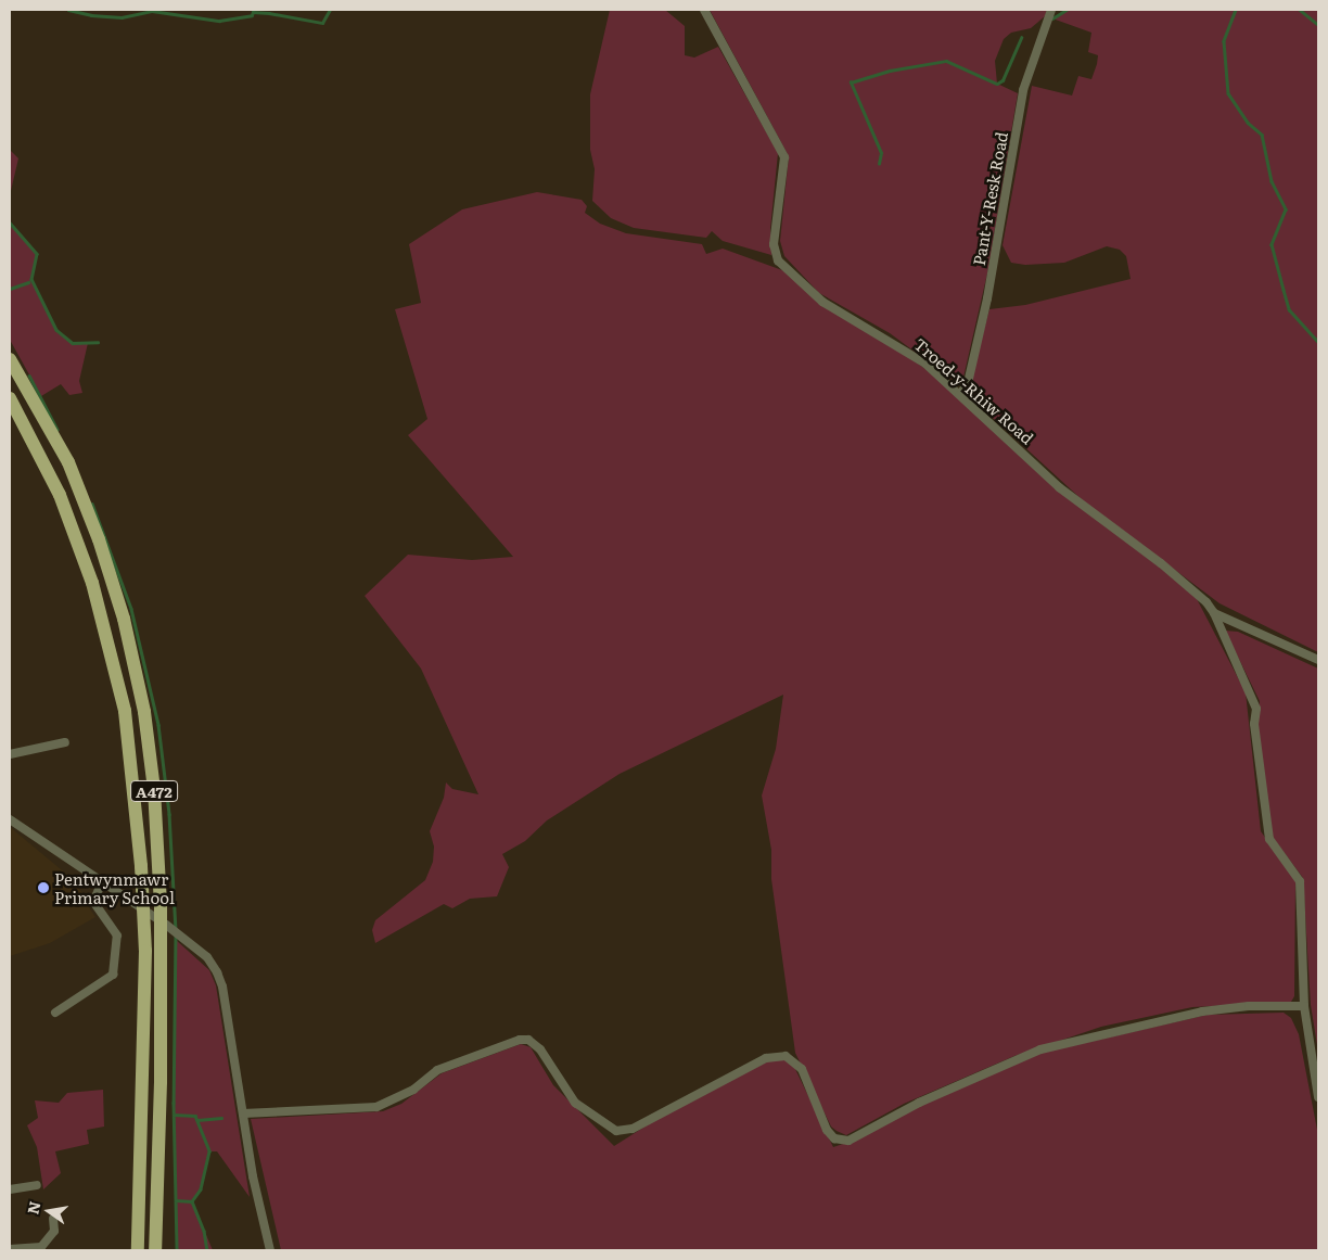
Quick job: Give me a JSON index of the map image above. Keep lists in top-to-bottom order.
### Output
{
  "streets": {
    "main road": ["A472"],
    "street": ["Pant-Y-Resk Road", "Troed-y-Rhiw Road"]
  },
  "crossings": [
    ["Pant-Y-Resk Road", "Troed-y-Rhiw Road"]
  ],
  "places": ["Pentwynmawr Primary School"],
  "north": "left"
}
